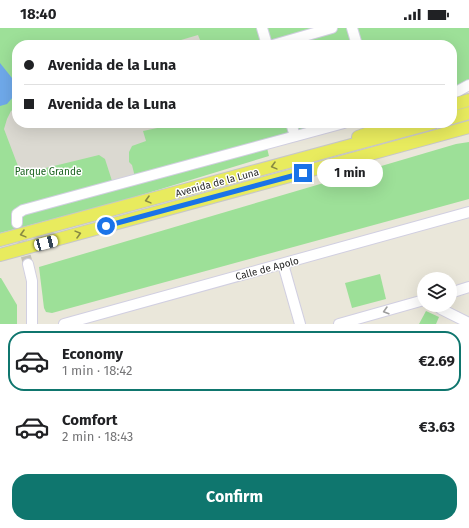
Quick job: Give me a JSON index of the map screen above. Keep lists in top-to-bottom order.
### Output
{
  "streets": {
    "main road": ["Avenida de la Luna"],
    "street": ["Calle de Apolo"]
  },
  "parks": ["Parque Grande"],
  "page": {
    "status": "18:40",
    "banner": ["Avenida de la Luna", "Avenida de la Luna"],
    "bubble": "1 min",
    "list": [
      {
        "name": "Economy",
        "note": "1 min · 18:42",
        "value": "€2.69"
      },
      {
        "name": "Comfort",
        "note": "2 min · 18:43",
        "value": "€3.63"
      }
    ],
    "buttons": "Confirm"
  }
}
